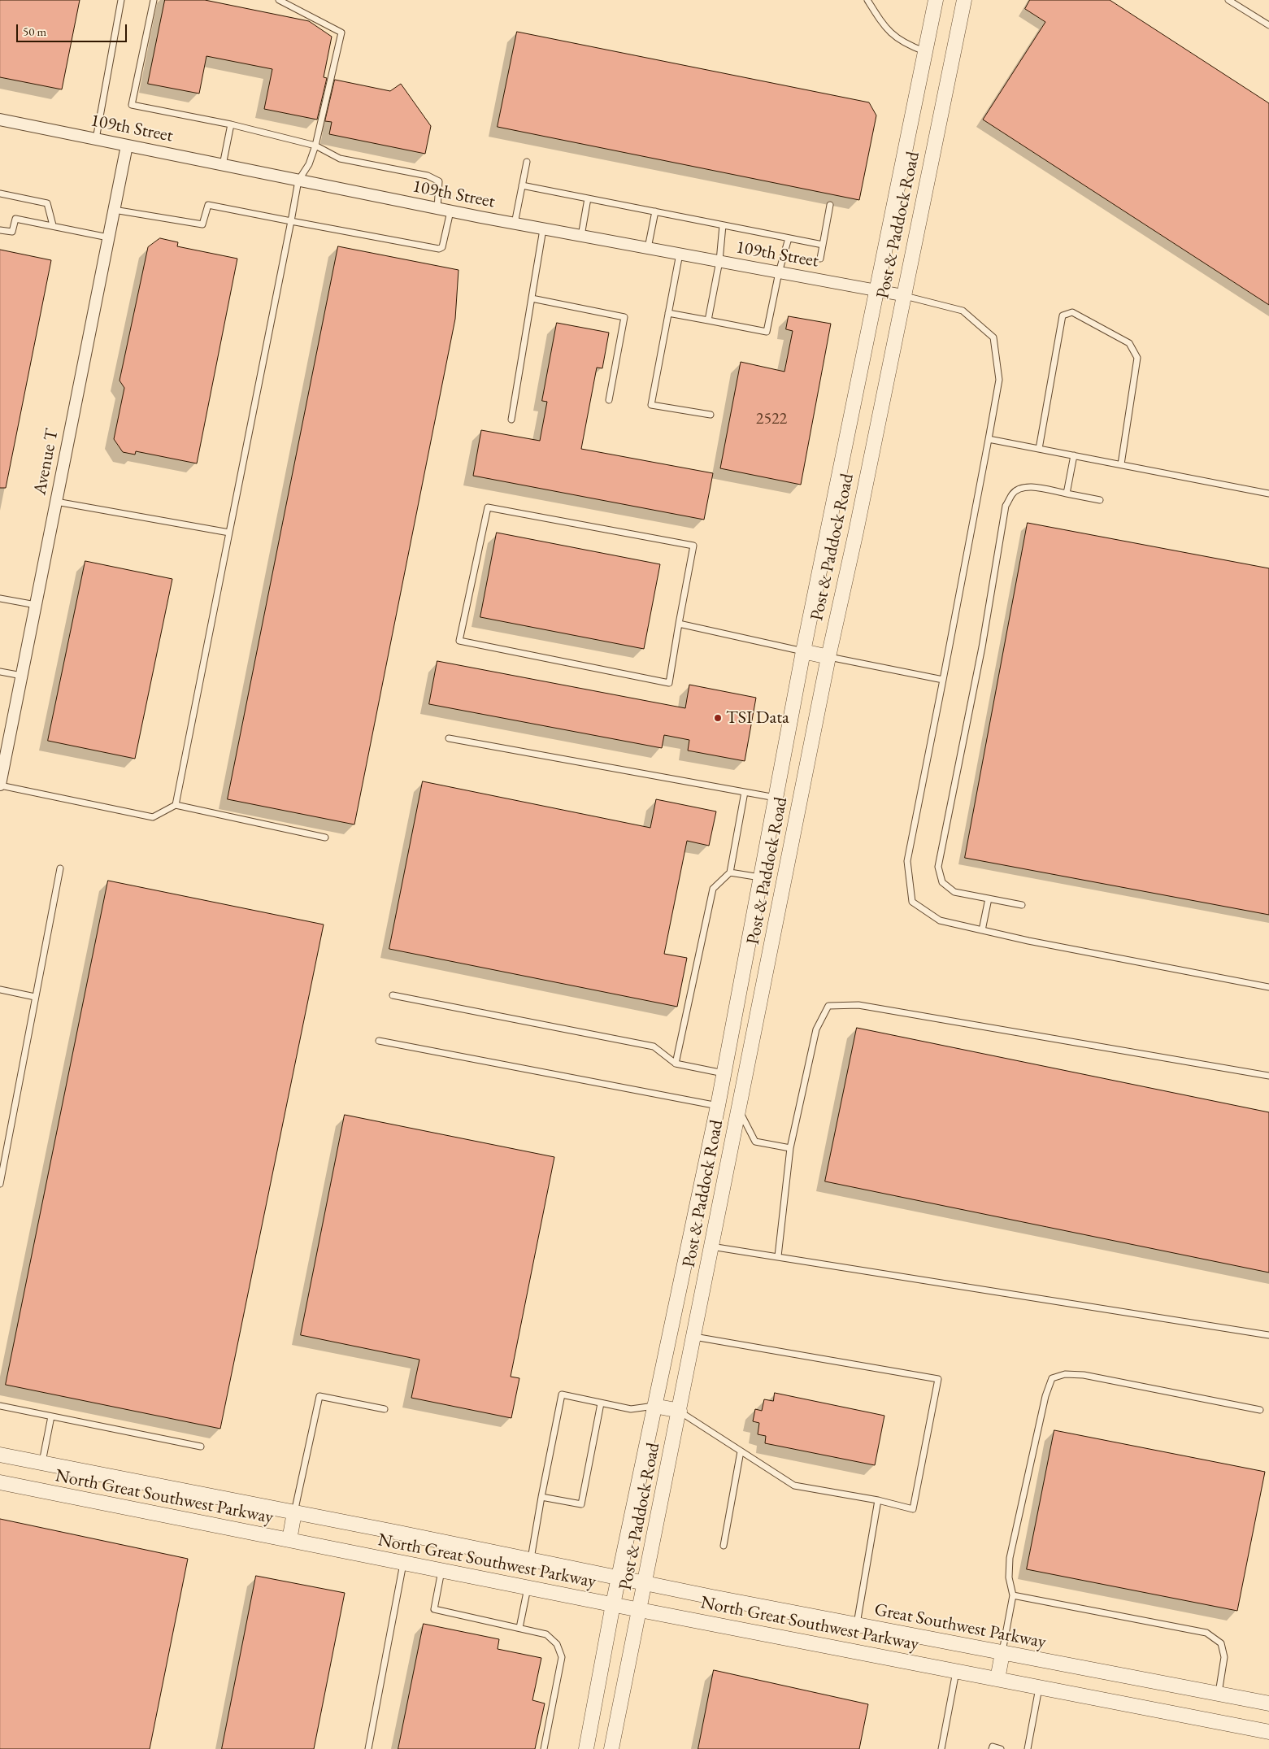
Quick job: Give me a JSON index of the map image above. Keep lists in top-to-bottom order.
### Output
{
  "streets": {
    "street": [
      "109th Street",
      "Post & Paddock Road",
      "Avenue T",
      "North Great Southwest Parkway",
      "Great Southwest Parkway"
    ]
  },
  "crossings": [
    ["109th Street", "Post & Paddock Road"],
    ["109th Street", "Avenue T"],
    ["Post & Paddock Road", "North Great Southwest Parkway"],
    ["Post & Paddock Road", "Great Southwest Parkway"],
    ["North Great Southwest Parkway", "Great Southwest Parkway"]
  ],
  "places": ["TSI Data"],
  "house_numbers": ["2522"],
  "scale_bar": "50 m"
}
